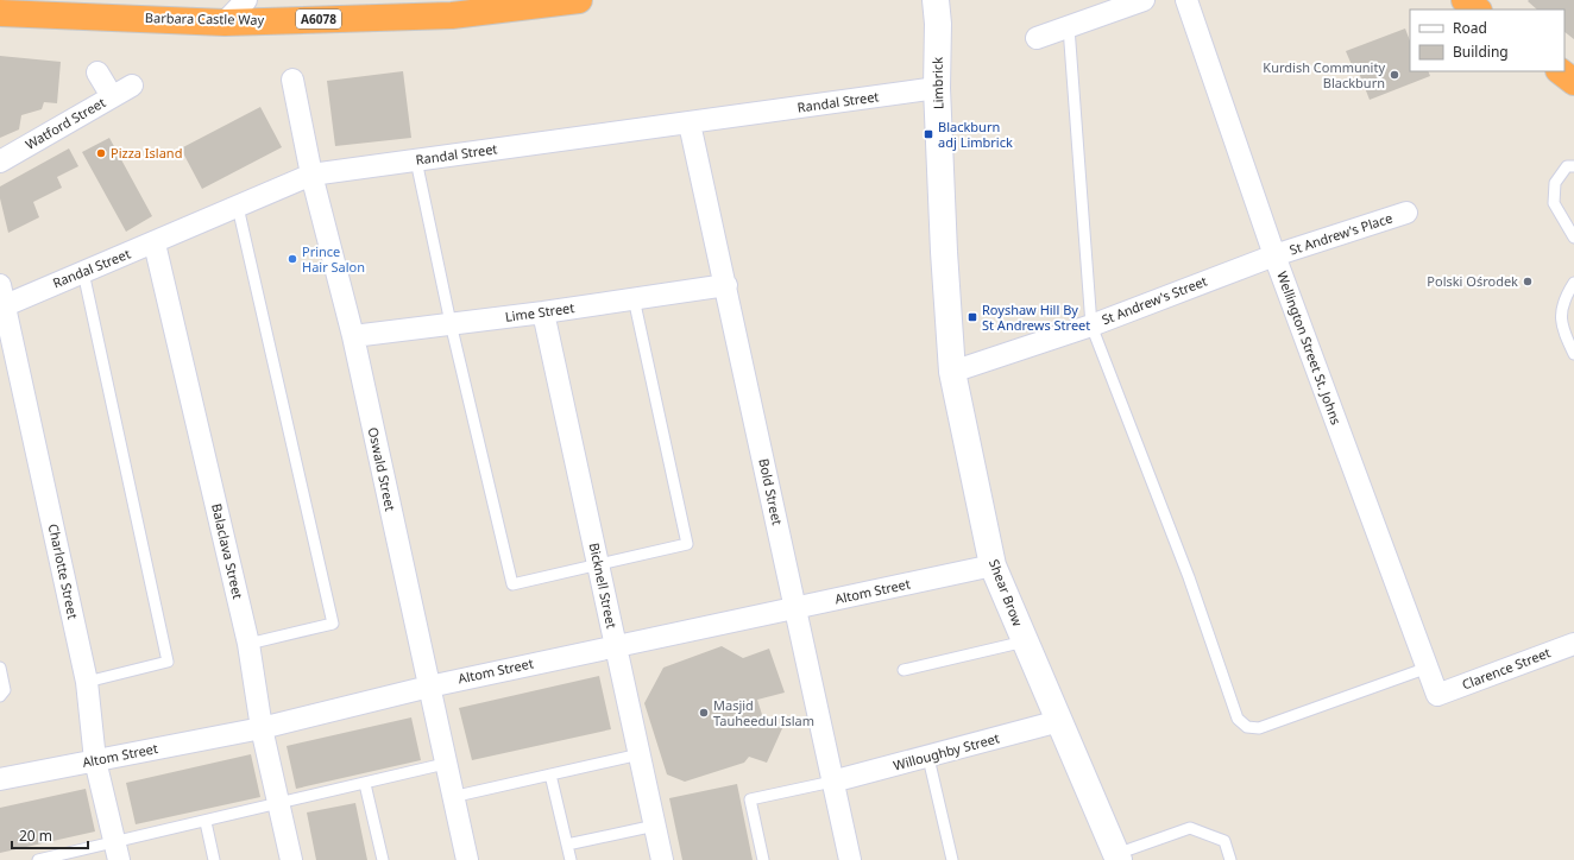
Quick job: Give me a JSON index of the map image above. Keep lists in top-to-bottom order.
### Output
{
  "streets": {
    "highway": ["Barbara Castle Way", "A6078"],
    "main road": ["Limbrick", "Shear Brow"],
    "street": [
      "Randal Street",
      "Watford Street",
      "St Andrew's Place",
      "St Andrew's Street",
      "Lime Street",
      "Wellington Street St. Johns",
      "Oswald Street",
      "Bold Street",
      "Balaclava Street",
      "Charlotte Street",
      "Bicknell Street",
      "Altom Street",
      "Clarence Street",
      "Willoughby Street"
    ]
  },
  "crossings": [
    ["Limbrick", "Randal Street"],
    ["Limbrick", "Shear Brow"],
    ["Randal Street", "Oswald Street"],
    ["Randal Street", "Bold Street"],
    ["Randal Street", "Balaclava Street"],
    ["Randal Street", "Charlotte Street"],
    ["St Andrew's Place", "St Andrew's Street"],
    ["St Andrew's Place", "Wellington Street St. Johns"],
    ["St Andrew's Street", "Wellington Street St. Johns"],
    ["St Andrew's Street", "Shear Brow"],
    ["Lime Street", "Oswald Street"],
    ["Lime Street", "Bold Street"],
    ["Lime Street", "Bicknell Street"],
    ["Wellington Street St. Johns", "Clarence Street"],
    ["Oswald Street", "Altom Street"],
    ["Bold Street", "Altom Street"],
    ["Bold Street", "Willoughby Street"],
    ["Balaclava Street", "Altom Street"],
    ["Charlotte Street", "Altom Street"],
    ["Bicknell Street", "Altom Street"],
    ["Altom Street", "Shear Brow"],
    ["Shear Brow", "Willoughby Street"]
  ],
  "places": {
    "other": [
      "Kurdish Community Blackburn",
      "Pizza Island",
      "Prince Hair Salon",
      "Polski Ośrodek",
      "Masjid Tauheedul Islam"
    ],
    "transit": ["Blackburn adj Limbrick", "Royshaw Hill By St Andrews Street"]
  },
  "legend": ["Road", "Building"],
  "scale_bar": "20 m"
}
